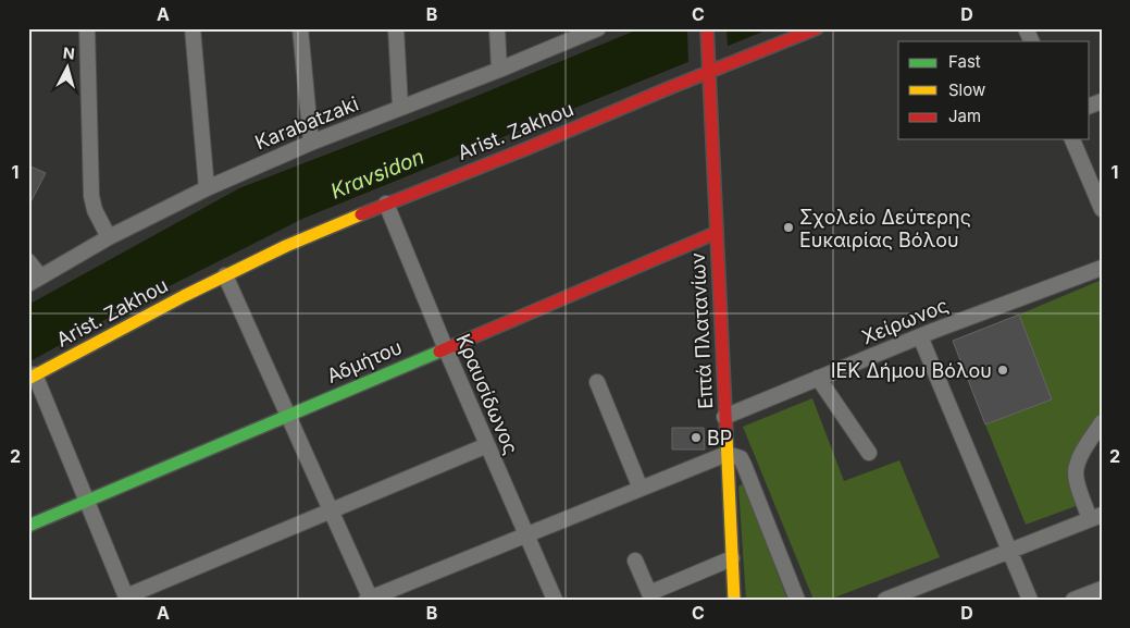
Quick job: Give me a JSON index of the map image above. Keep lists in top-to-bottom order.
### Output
{
  "streets": {
    "street": [
      "Karabatzaki",
      "Arist. Zakhou",
      "Χείρωνος",
      "Επτά Πλατανίων",
      "Αδμήτου",
      "Κραυσίδωνος"
    ]
  },
  "crossings": [
    ["Arist. Zakhou", "Επτά Πλατανίων"],
    ["Arist. Zakhou", "Κραυσίδωνος"],
    ["Χείρωνος", "Επτά Πλατανίων"],
    ["Επτά Πλατανίων", "Αδμήτου"],
    ["Αδμήτου", "Κραυσίδωνος"]
  ],
  "water": ["Kravsidon"],
  "places": ["Σχολείο Δεύτερης Ευκαιρίας Βόλου", "ΙΕΚ Δήμου Βόλου", "BP"],
  "legend": ["Fast", "Slow", "Jam"],
  "north": "top",
  "grid": {
    "columns": [
      "A",
      "B",
      "C",
      "D"
    ],
    "rows": ["1", "2"]
  }
}
